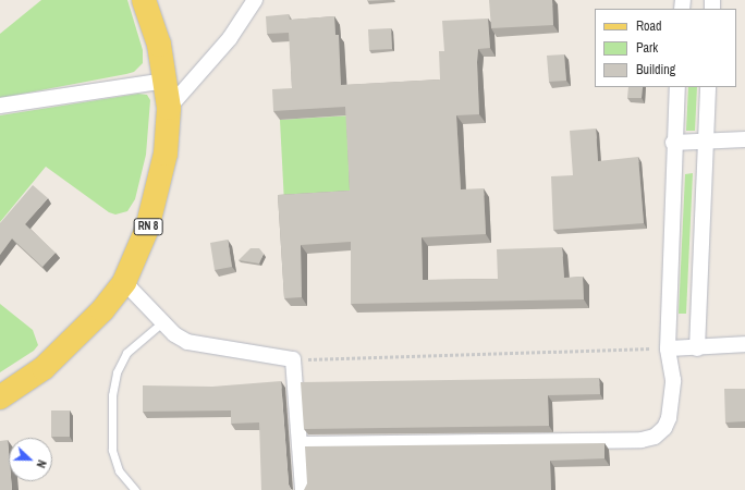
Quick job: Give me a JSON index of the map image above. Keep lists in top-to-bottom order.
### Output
{
  "streets": {
    "main road": ["RN 8"]
  },
  "legend": ["Road", "Park", "Building"],
  "north": "right"
}
